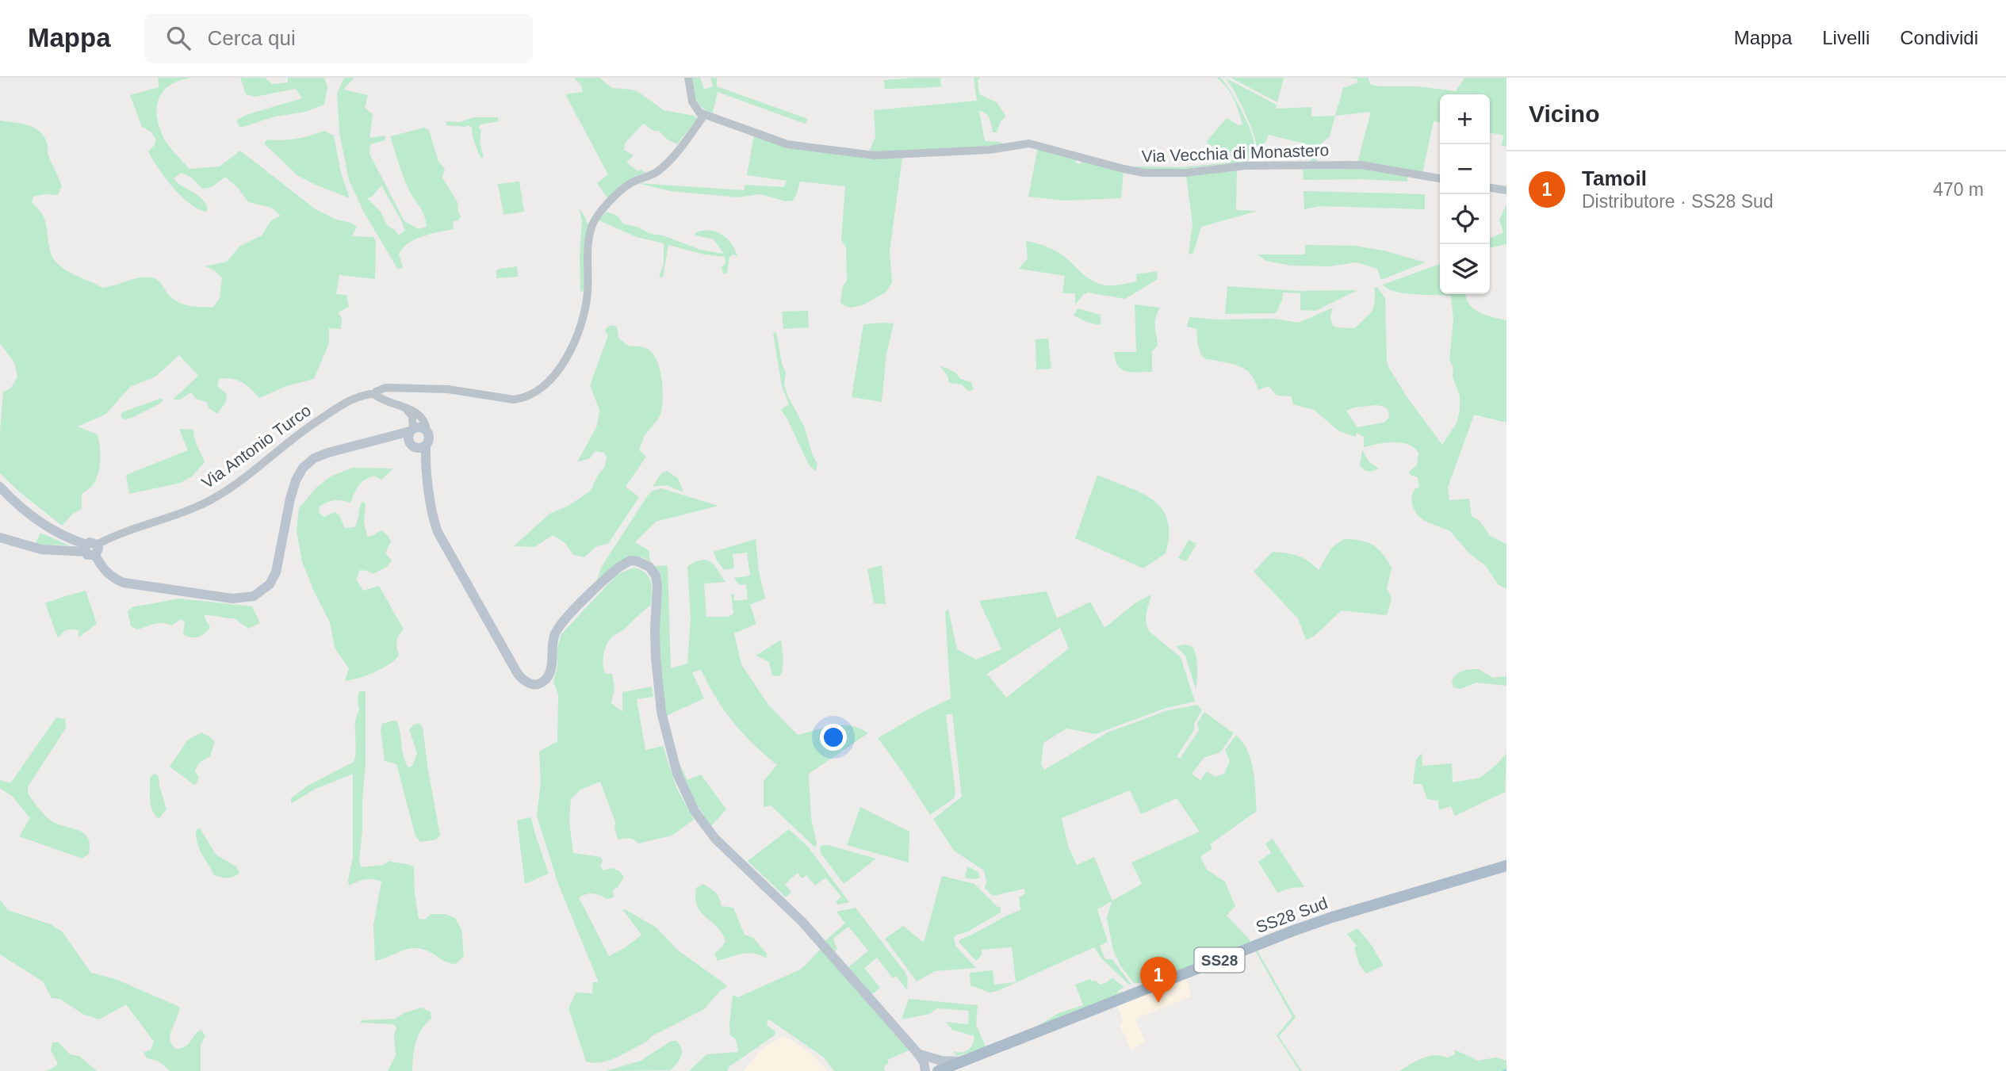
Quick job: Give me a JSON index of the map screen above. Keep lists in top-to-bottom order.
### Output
{
  "streets": {
    "main road": ["SS28 Sud", "SS28"],
    "street": ["Via Vecchia di Monastero", "Via Antonio Turco"]
  },
  "crossings": [
    ["Via Vecchia di Monastero", "Via Antonio Turco"]
  ],
  "page": {
    "header": "Mappa",
    "search": "Cerca qui",
    "nav": ["Mappa", "Livelli", "Condividi"],
    "heading": "Vicino",
    "map_buttons": ["+", "−"],
    "list": [
      {
        "mark": "1",
        "name": "Tamoil",
        "note": "Distributore · SS28 Sud",
        "value": "470 m"
      }
    ],
    "pins": "1"
  }
}
